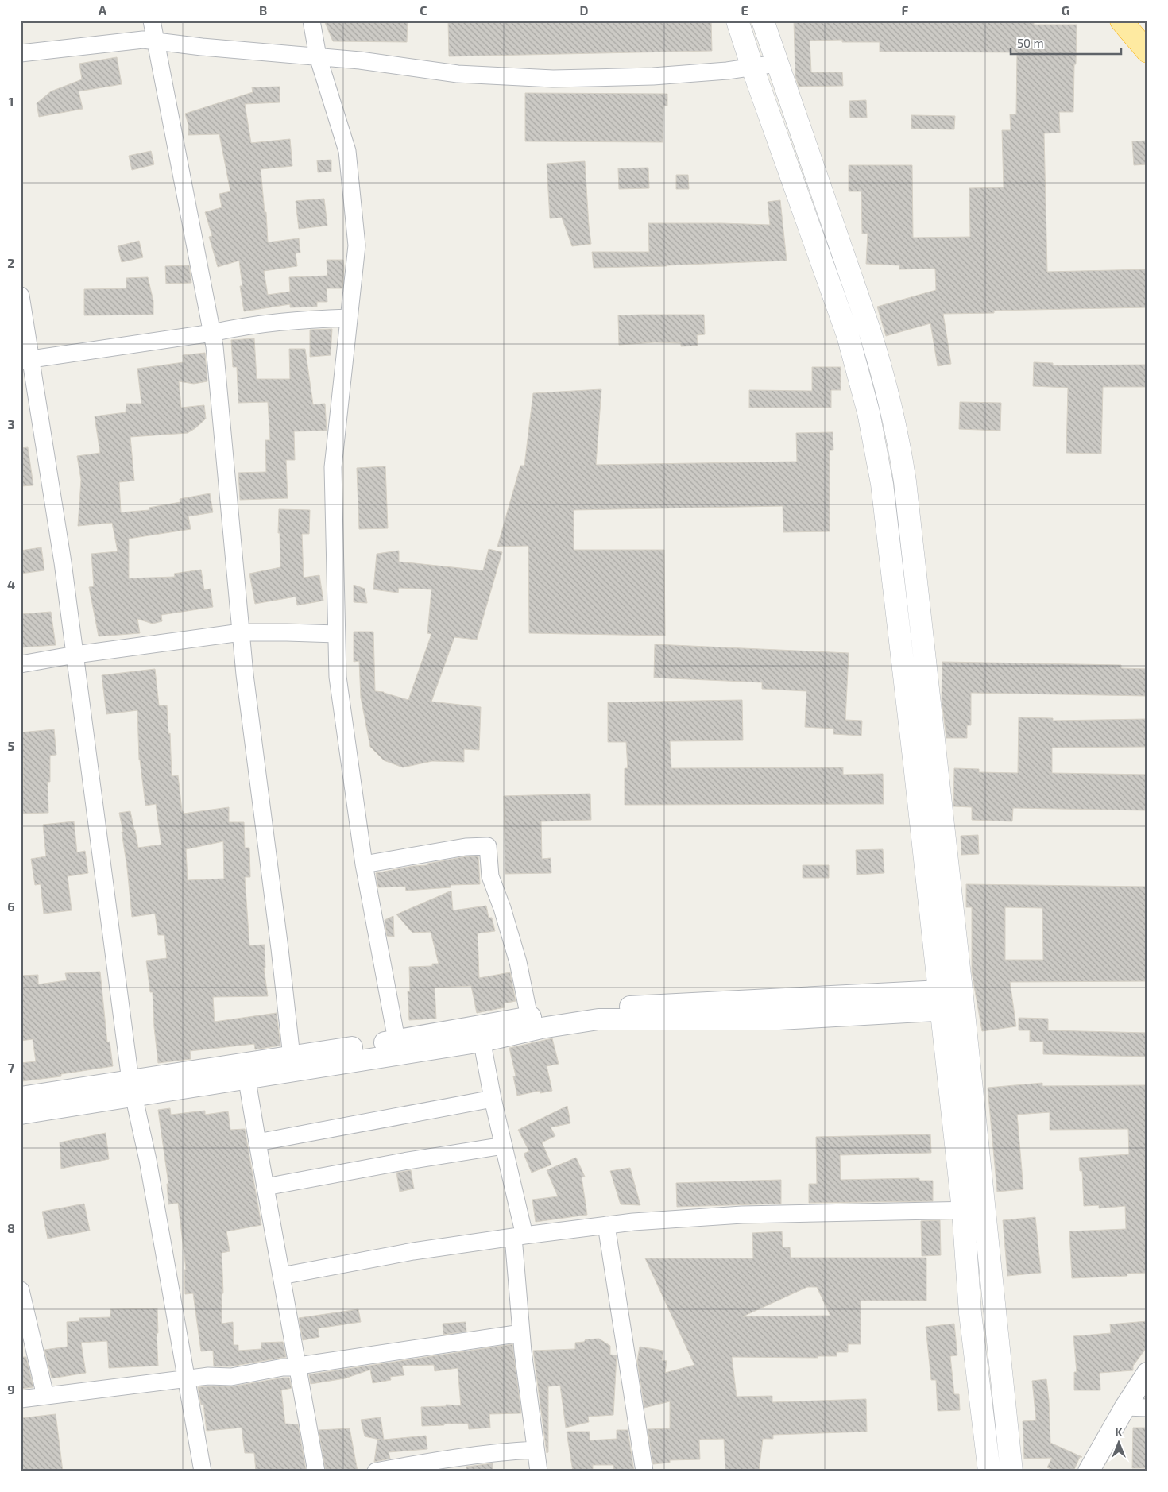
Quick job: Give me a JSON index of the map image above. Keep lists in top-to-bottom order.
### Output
{
  "scale_bar": "50 m",
  "north": "top",
  "grid": {
    "columns": [
      "A",
      "B",
      "C",
      "D",
      "E",
      "F",
      "G"
    ],
    "rows": [
      "1",
      "2",
      "3",
      "4",
      "5",
      "6",
      "7",
      "8",
      "9"
    ]
  }
}
